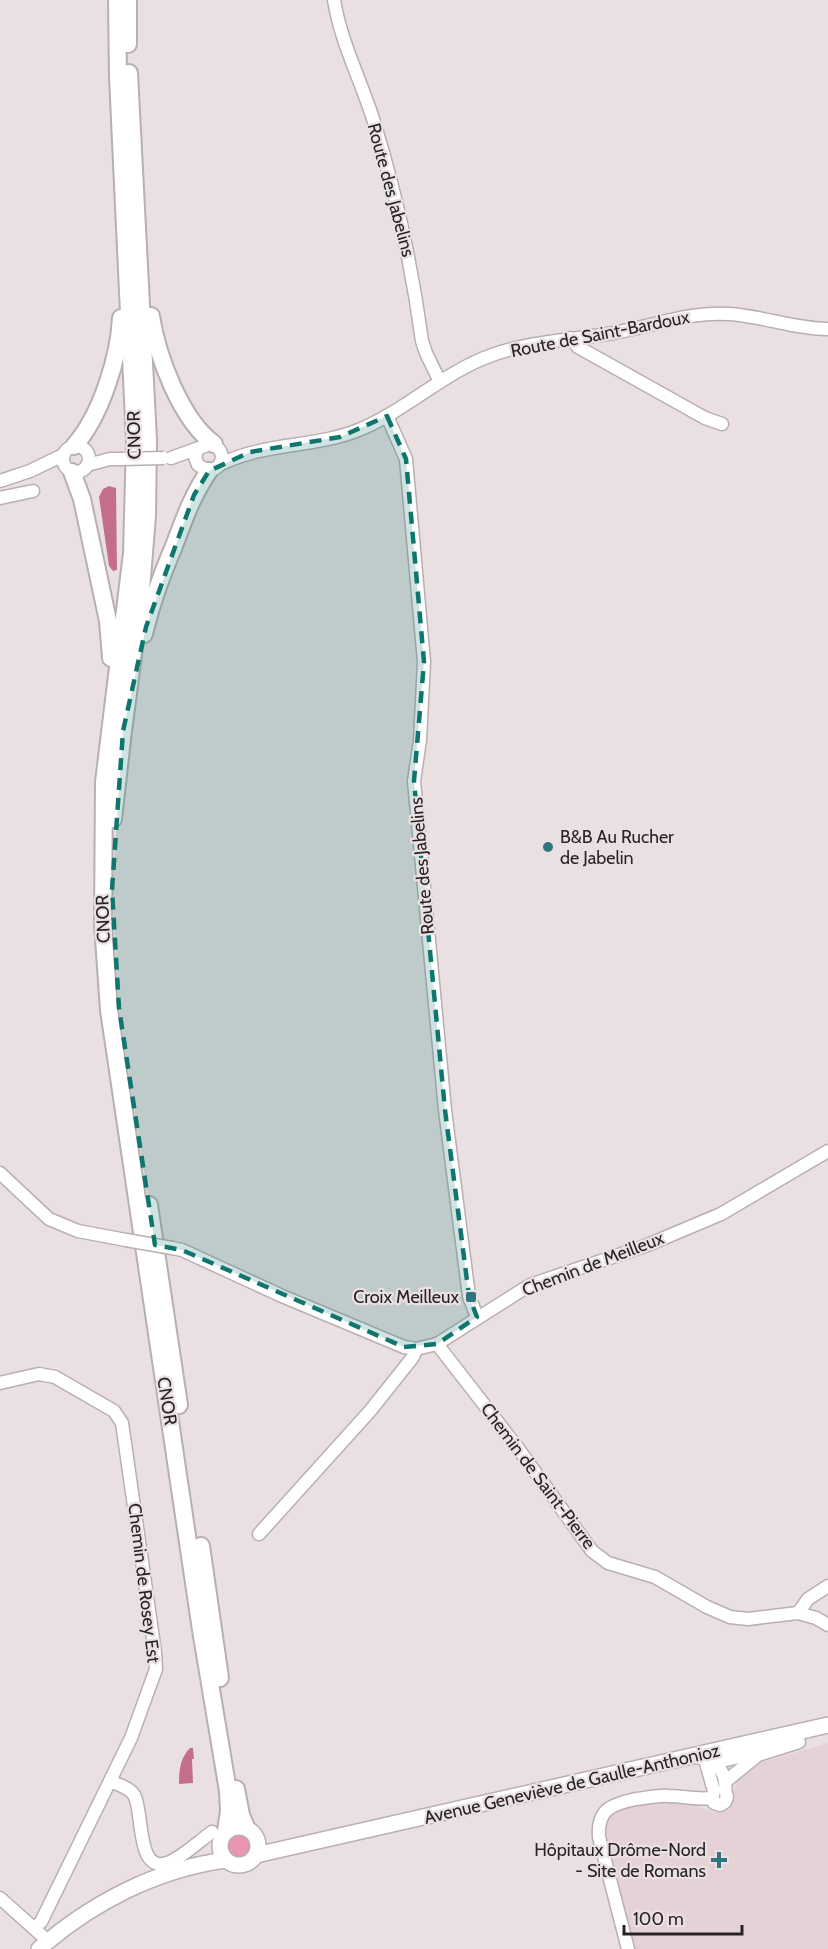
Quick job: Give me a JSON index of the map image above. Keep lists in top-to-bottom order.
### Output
{
  "streets": {
    "highway": ["CNOR"],
    "main road": ["Avenue Geneviève de Gaulle-Anthonioz"],
    "street": [
      "Route des Jabelins",
      "Route de Saint-Bardoux",
      "Chemin de Meilleux",
      "Chemin de Saint-Pierre",
      "Chemin de Rosey Est"
    ]
  },
  "crossings": [
    ["Route des Jabelins", "Route de Saint-Bardoux"],
    ["Route des Jabelins", "Chemin de Meilleux"],
    ["CNOR", "Avenue Geneviève de Gaulle-Anthonioz"],
    ["Chemin de Meilleux", "Chemin de Saint-Pierre"]
  ],
  "places": {
    "other": ["B&B Au Rucher de Jabelin"],
    "transit": ["Croix Meilleux"],
    "health": ["Hôpitaux Drôme-Nord - Site de Romans"]
  },
  "scale_bar": "100 m"
}
